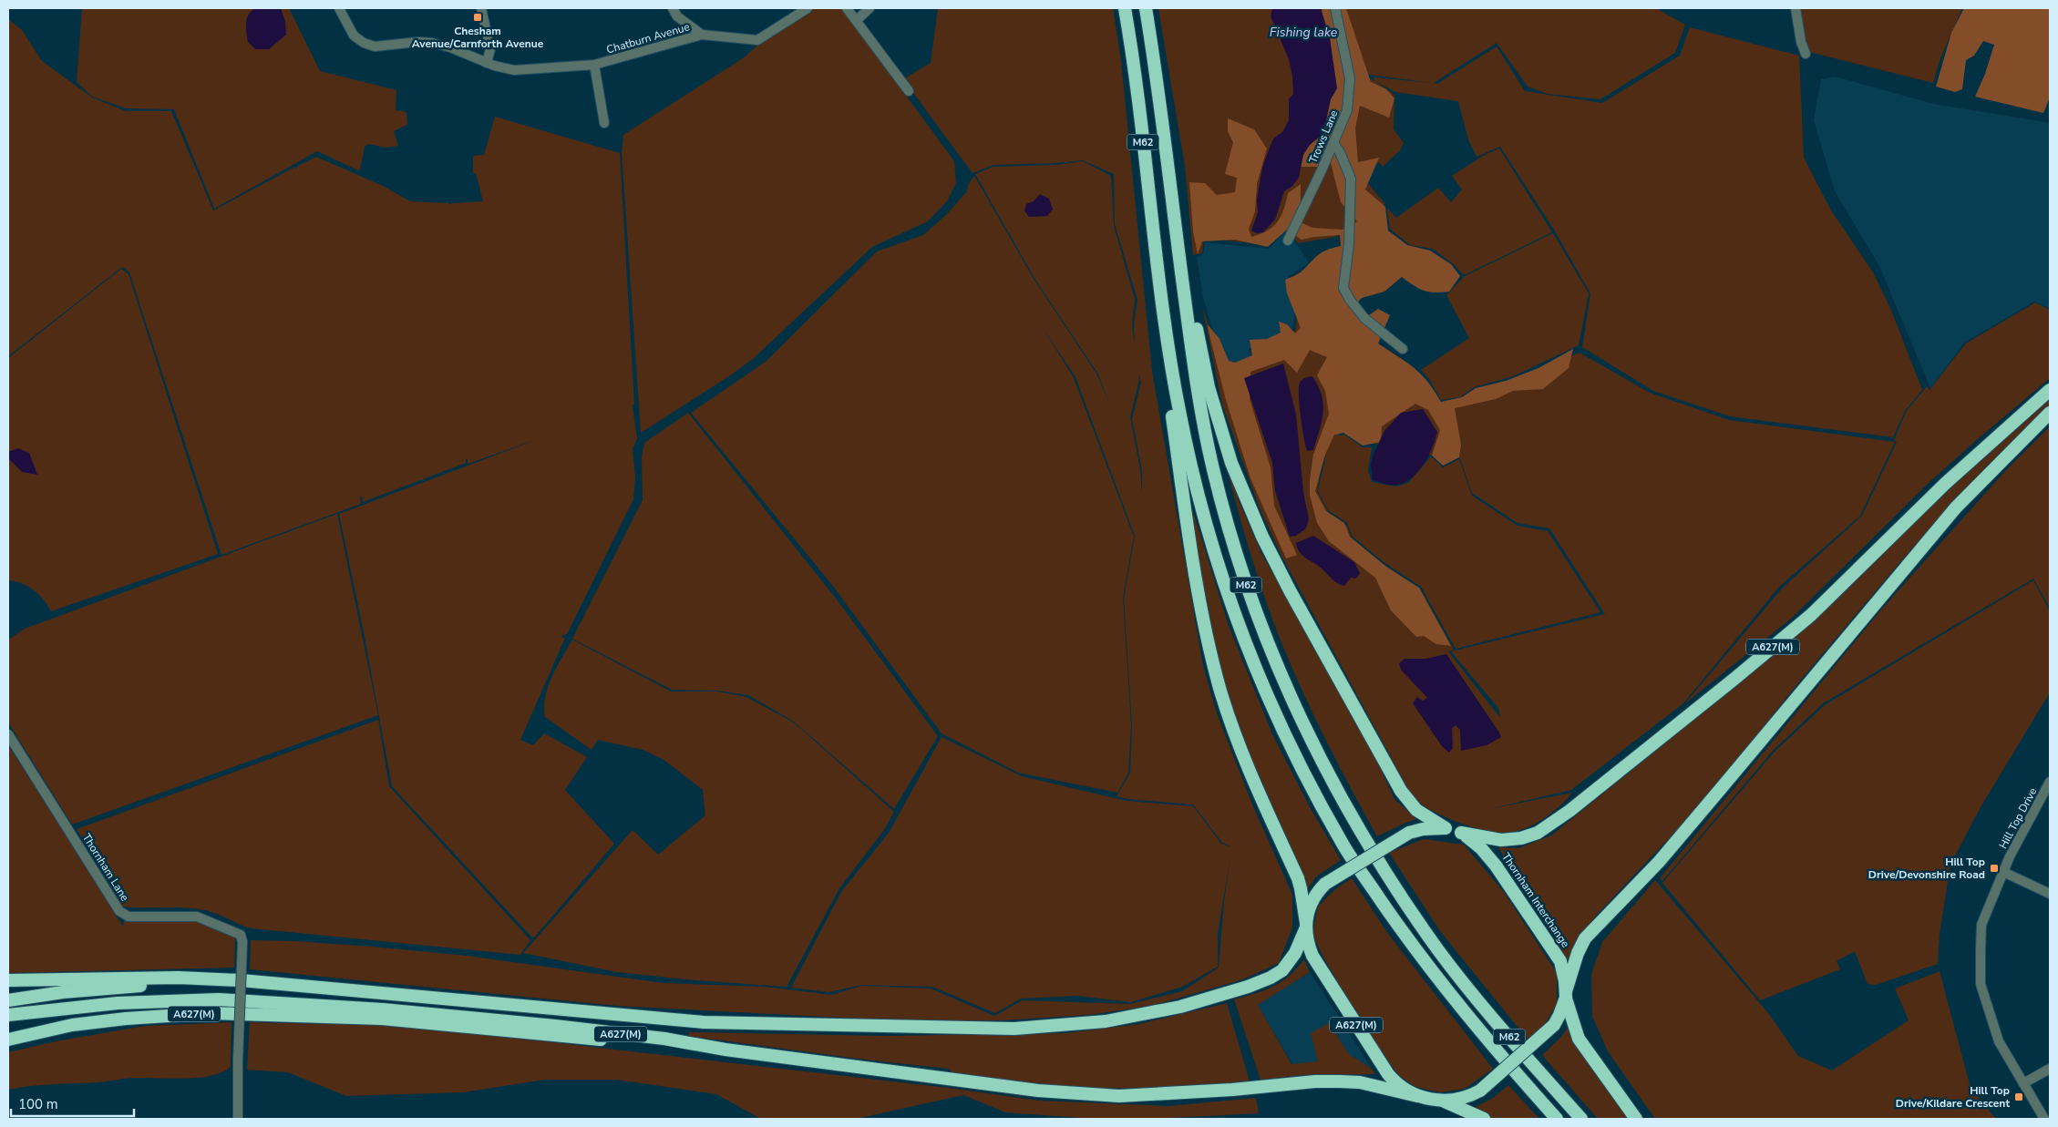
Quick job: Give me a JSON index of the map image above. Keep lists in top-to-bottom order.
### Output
{
  "streets": {
    "highway": ["M62", "A627(M)", "Thornham Interchange"],
    "street": [
      "Chatburn Avenue",
      "Trows Lane",
      "Hill Top Drive",
      "Thornham Lane"
    ]
  },
  "crossings": [
    ["M62", "A627(M)"],
    ["M62", "Thornham Interchange"],
    ["A627(M)", "Thornham Interchange"]
  ],
  "water": ["Fishing lake"],
  "places": {
    "transit": ["Chesham Avenue/Carnforth Avenue", "Hill Top Drive/Devonshire Road", "Hill Top Drive/Kildare Crescent"]
  },
  "scale_bar": "100 m"
}
